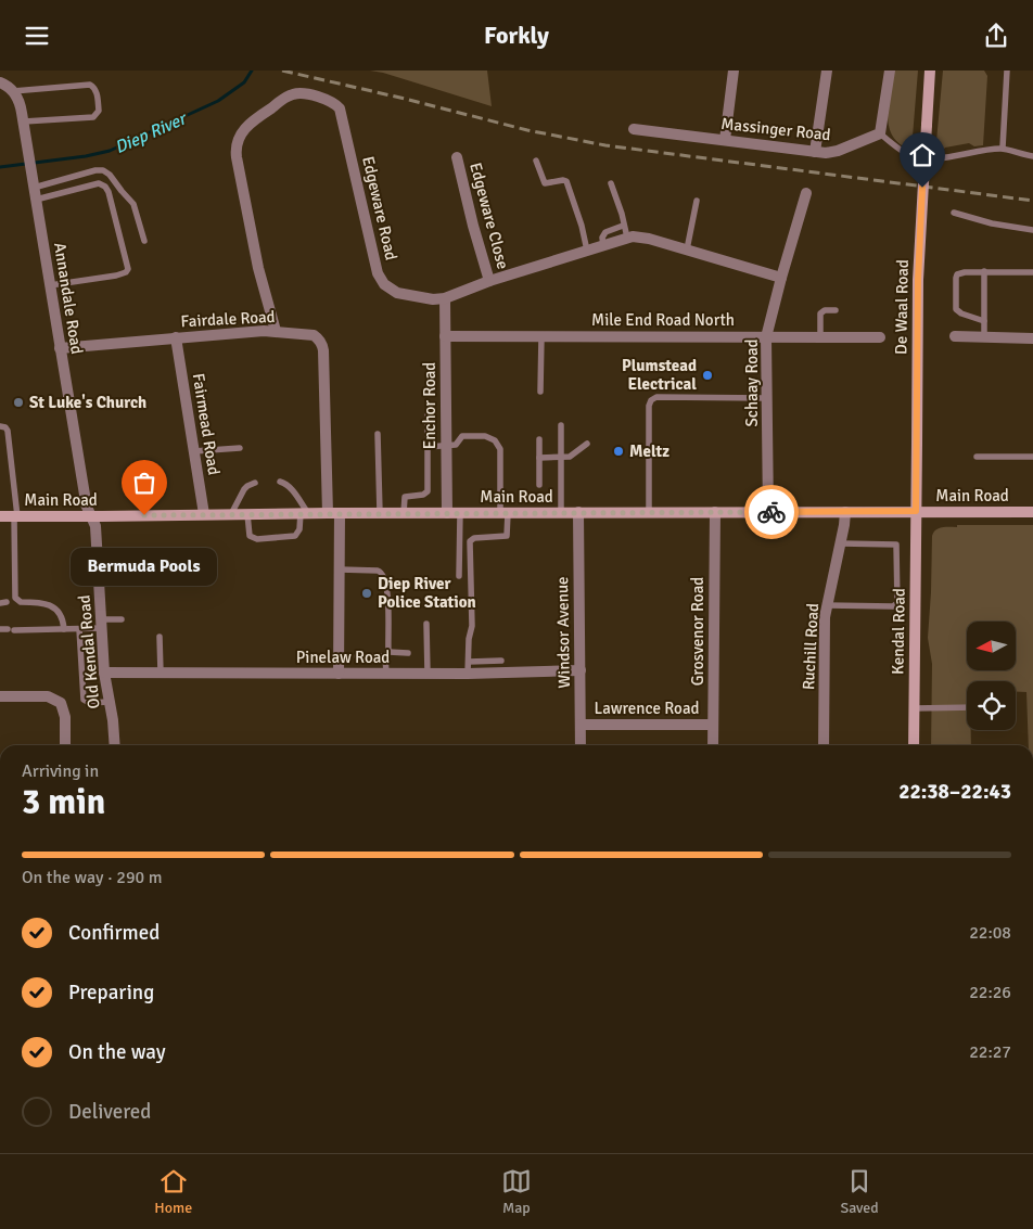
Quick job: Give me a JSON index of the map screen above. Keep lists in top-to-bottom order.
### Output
{
  "streets": {
    "main road": ["De Waal Road", "Main Road", "Kendal Road"],
    "street": [
      "Massinger Road",
      "Edgeware Road",
      "Edgeware Close",
      "Annandale Road",
      "Fairdale Road",
      "Mile End Road North",
      "Schaay Road",
      "Enchor Road",
      "Fairmead Road",
      "Grosvenor Road",
      "Windsor Avenue",
      "Ruchill Road",
      "Old Kendal Road",
      "Pinelaw Road",
      "Lawrence Road"
    ]
  },
  "crossings": [
    ["Edgeware Road", "Edgeware Close"],
    ["Edgeware Road", "Fairdale Road"],
    ["Edgeware Road", "Schaay Road"],
    ["Edgeware Road", "Enchor Road"],
    ["Annandale Road", "Fairdale Road"],
    ["Annandale Road", "Main Road"],
    ["Annandale Road", "Old Kendal Road"],
    ["De Waal Road", "Main Road"],
    ["De Waal Road", "Kendal Road"],
    ["Fairdale Road", "Fairmead Road"],
    ["Fairdale Road", "Main Road"],
    ["Fairdale Road", "Pinelaw Road"],
    ["Mile End Road North", "Schaay Road"],
    ["Mile End Road North", "Enchor Road"],
    ["Schaay Road", "Main Road"],
    ["Enchor Road", "Main Road"],
    ["Fairmead Road", "Main Road"],
    ["Main Road", "Grosvenor Road"],
    ["Main Road", "Kendal Road"],
    ["Main Road", "Windsor Avenue"],
    ["Main Road", "Ruchill Road"],
    ["Main Road", "Old Kendal Road"],
    ["Grosvenor Road", "Lawrence Road"],
    ["Windsor Avenue", "Pinelaw Road"],
    ["Windsor Avenue", "Lawrence Road"],
    ["Old Kendal Road", "Pinelaw Road"]
  ],
  "water": ["Diep River"],
  "places": [
    "Plumstead Electrical",
    "St Luke's Church",
    "Meltz",
    "Bermuda Pools",
    "Diep River Police Station"
  ],
  "north": "left",
  "page": {
    "header": "Forkly",
    "bubble": "Bermuda Pools",
    "heading": ["3 min", "Arriving in", "22:38–22:43"],
    "bar": "On the way · 290 m",
    "list": [
      ["Confirmed", "22:08"],
      ["Preparing", "22:26"],
      ["On the way", "22:27"],
      "Delivered"
    ],
    "tabs": ["Home", "Map", "Saved"]
  }
}
